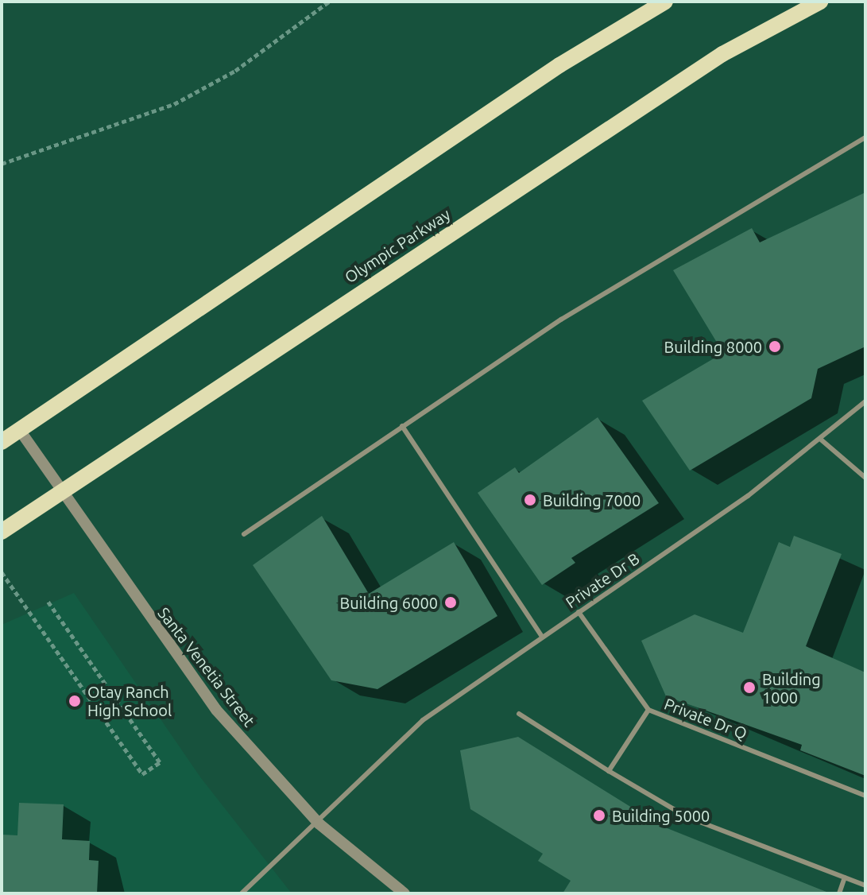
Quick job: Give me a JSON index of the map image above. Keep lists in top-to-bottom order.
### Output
{
  "streets": {
    "main road": ["Olympic Parkway"],
    "street": ["Santa Venetia Street"],
    "lane": ["Private Dr B", "Private Dr Q"]
  },
  "crossings": [
    ["Olympic Parkway", "Santa Venetia Street"],
    ["Private Dr B", "Santa Venetia Street"],
    ["Private Dr B", "Private Dr Q"]
  ],
  "places": [
    "Building 8000",
    "Building 7000",
    "Building 6000",
    "Building 1000",
    "Otay Ranch High School",
    "Building 5000"
  ]
}
